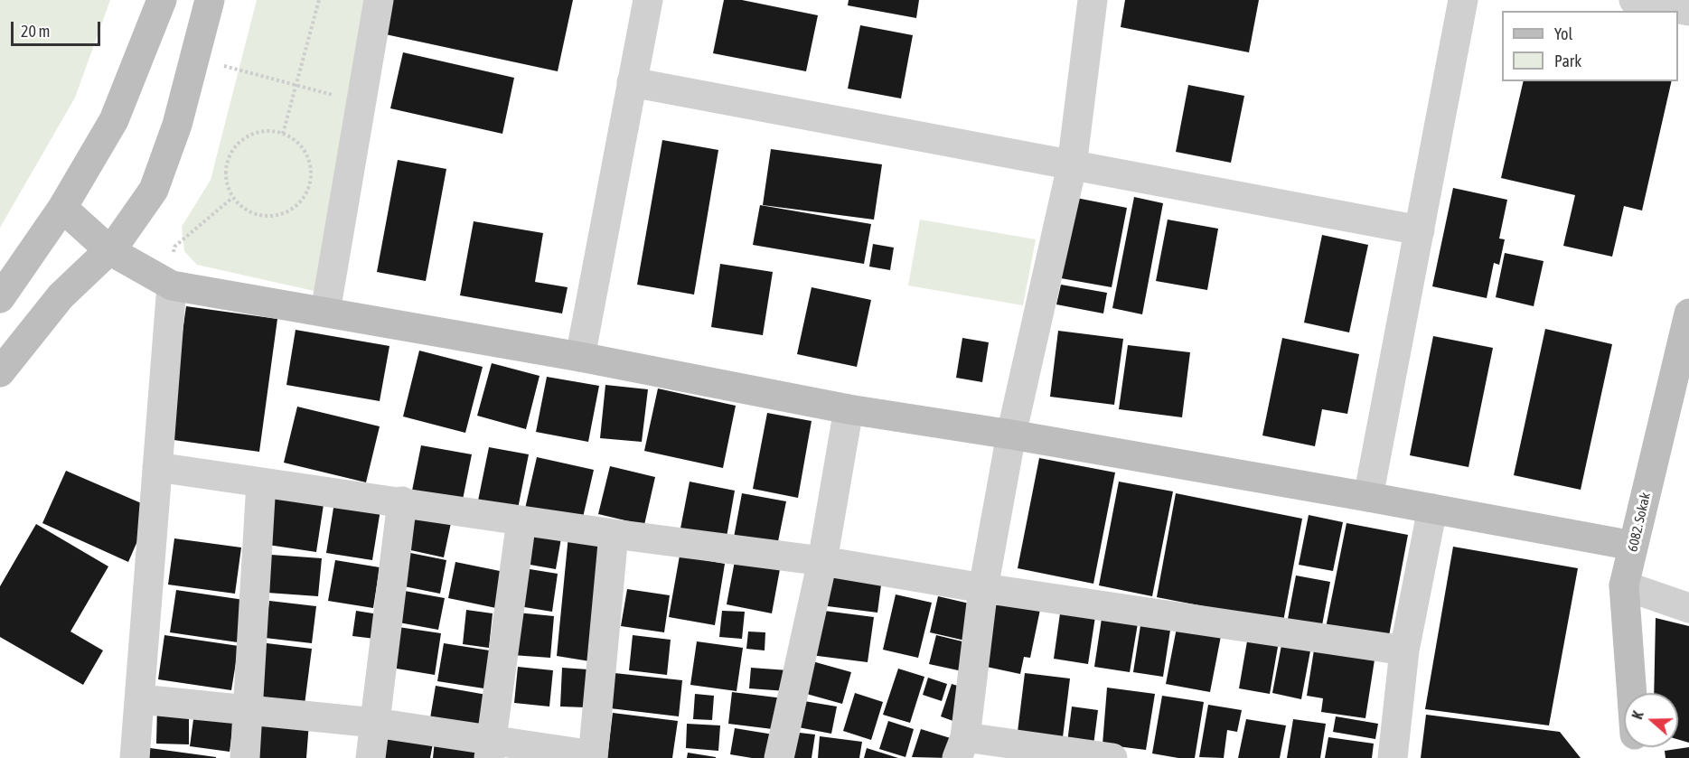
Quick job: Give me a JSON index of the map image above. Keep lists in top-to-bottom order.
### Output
{
  "streets": {
    "street": ["6082. Sokak"]
  },
  "legend": ["Yol", "Park"],
  "scale_bar": "20 m",
  "north": "left"
}
